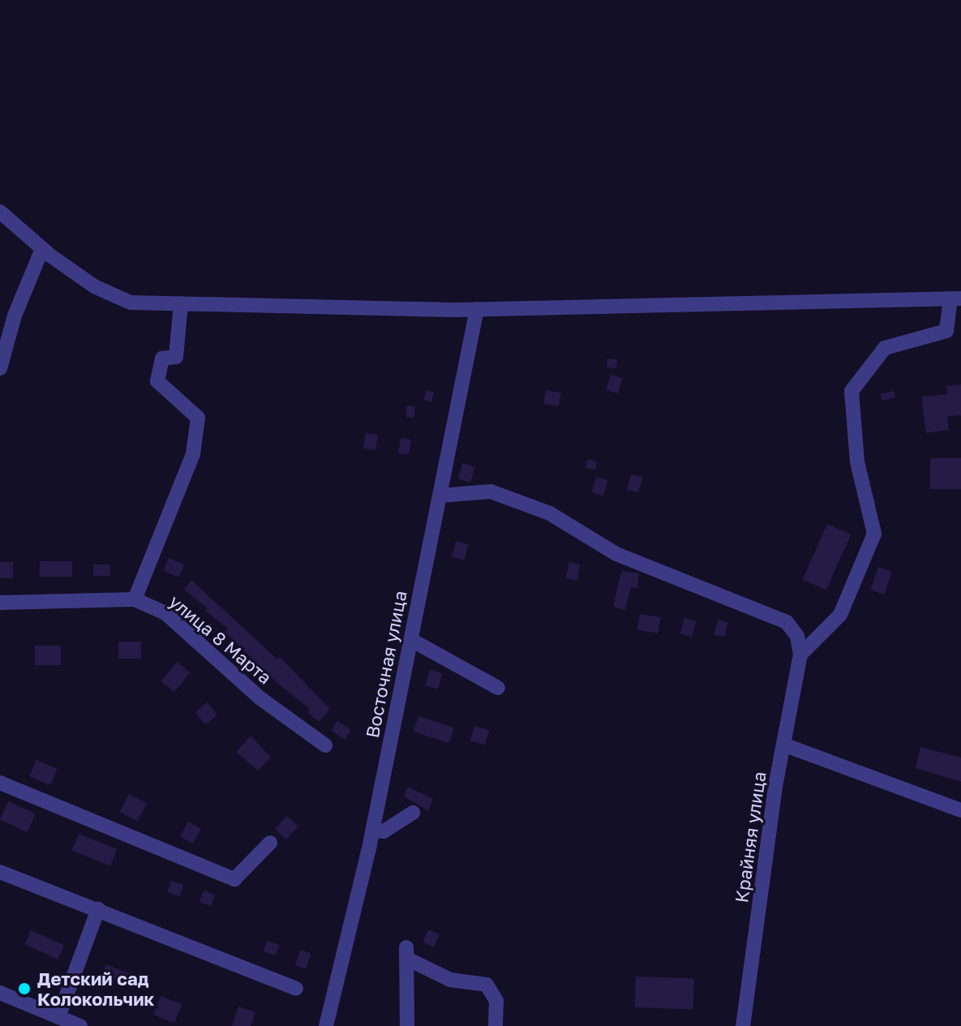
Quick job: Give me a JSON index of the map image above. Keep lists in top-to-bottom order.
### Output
{
  "streets": {
    "street": ["улица 8 Марта", "Восточная улица", "Крайняя улица"]
  },
  "places": ["Детский сад Колокольчик"]
}
